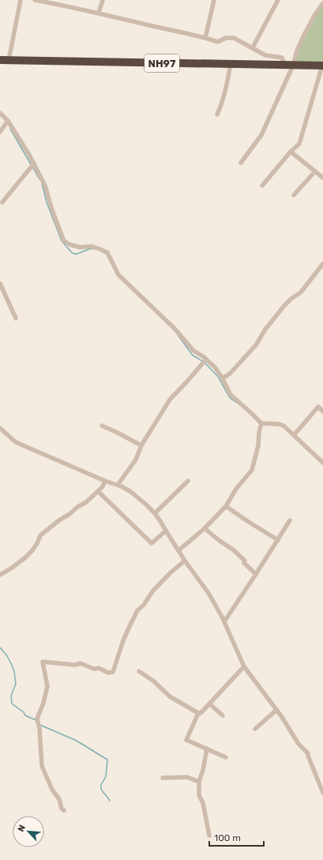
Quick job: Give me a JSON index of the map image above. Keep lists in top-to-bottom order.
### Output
{
  "streets": {
    "highway": ["NH97"]
  },
  "scale_bar": "100 m",
  "north": "top left"
}
